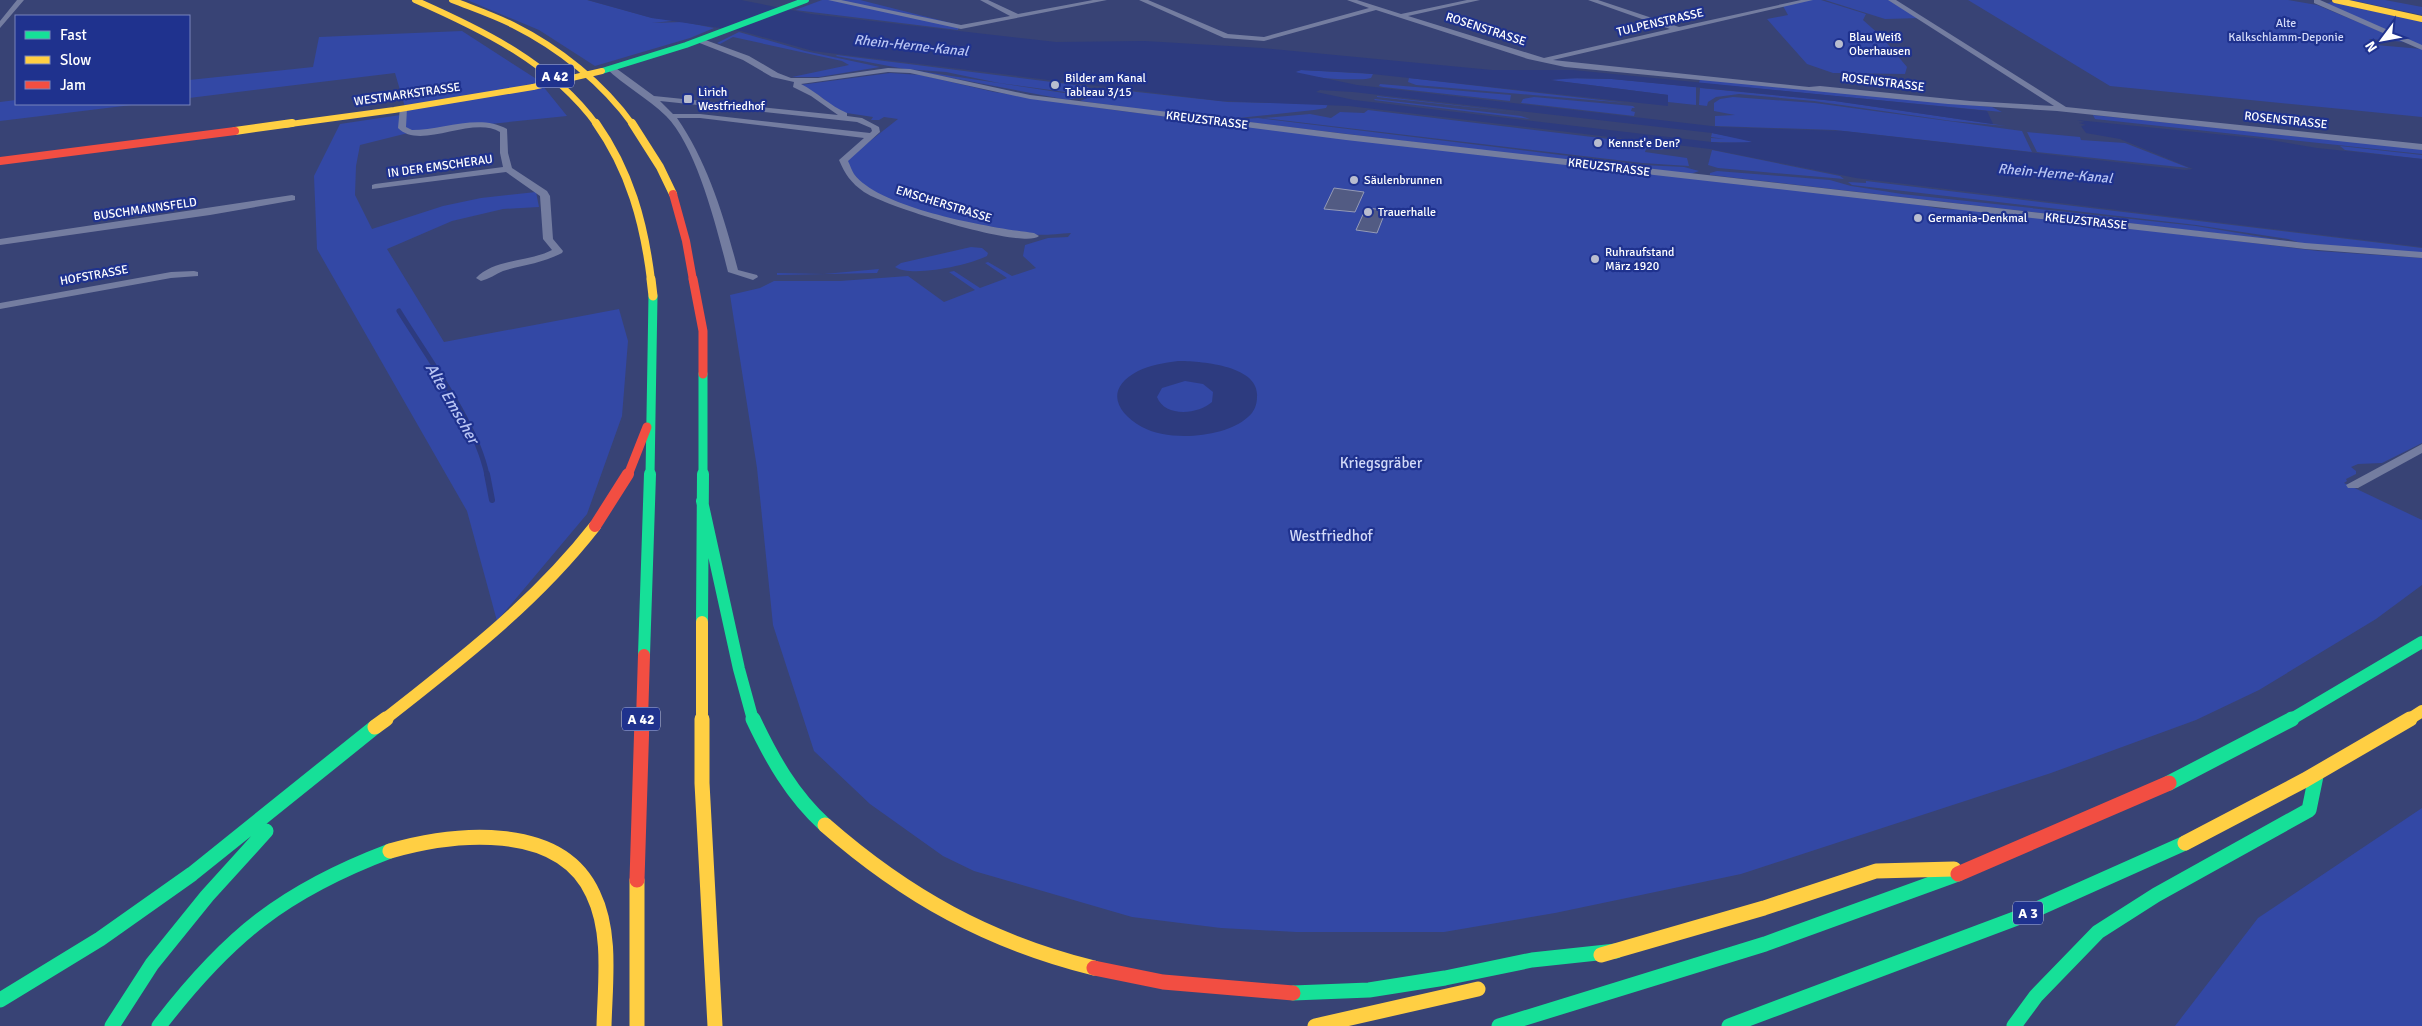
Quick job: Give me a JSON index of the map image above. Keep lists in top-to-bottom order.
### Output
{
  "streets": {
    "main road": ["A 42", "WESTMARKSTRASSE", "A 3"],
    "street": [
      "TULPENSTRASSE",
      "ROSENSTRASSE",
      "KREUZSTRASSE",
      "IN DER EMSCHERAU",
      "EMSCHERSTRASSE",
      "BUSCHMANNSFELD",
      "HOFSTRASSE"
    ]
  },
  "crossings": [
    ["TULPENSTRASSE", "ROSENSTRASSE"],
    ["WESTMARKSTRASSE", "IN DER EMSCHERAU"]
  ],
  "water": ["Rhein-Herne-Kanal", "Alte Emscher"],
  "parks": ["Alte Kalkschlamm-Deponie", "Kriegsgräber", "Westfriedhof"],
  "places": {
    "other": [
      "Blau Weiß Oberhausen",
      "Bilder am Kanal Tableau 3/15",
      "Kennst'e Den?",
      "Säulenbrunnen",
      "Trauerhalle",
      "Germania-Denkmal",
      "Ruhraufstand März 1920"
    ],
    "transit": ["Lirich Westfriedhof"]
  },
  "legend": ["Fast", "Slow", "Jam"],
  "north": "bottom left"
}
